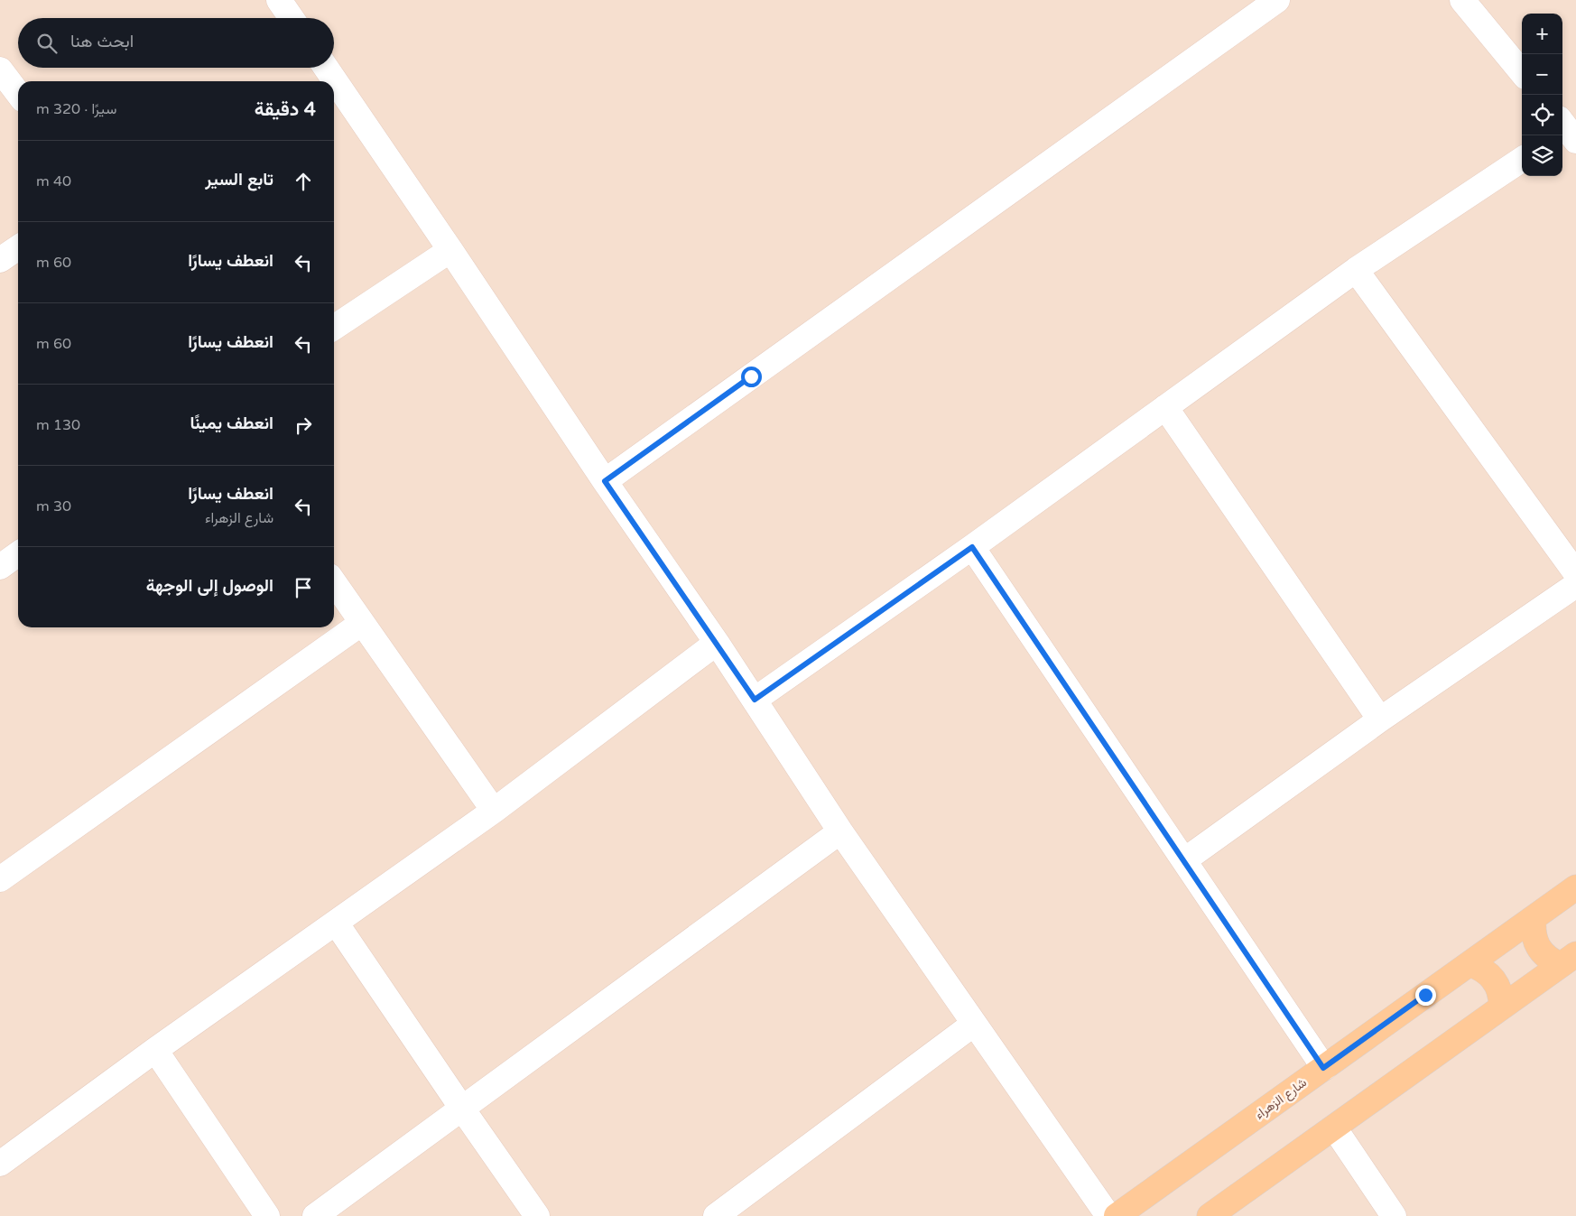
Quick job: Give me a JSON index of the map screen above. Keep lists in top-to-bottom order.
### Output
{
  "streets": {
    "main road": ["شارع الزهراء"]
  },
  "page": {
    "map_buttons": ["+", "−"],
    "search": "ابحث هنا",
    "heading": ["4 دقيقة", "سيرًا · 320 m"],
    "list": [
      ["تابع السير", "40 m"],
      ["انعطف يسارًا", "60 m"],
      ["انعطف يسارًا", "60 m"],
      ["انعطف يمينًا", "130 m"],
      ["انعطف يسارًا", "شارع الزهراء", "30 m"],
      "الوصول إلى الوجهة"
    ]
  }
}
